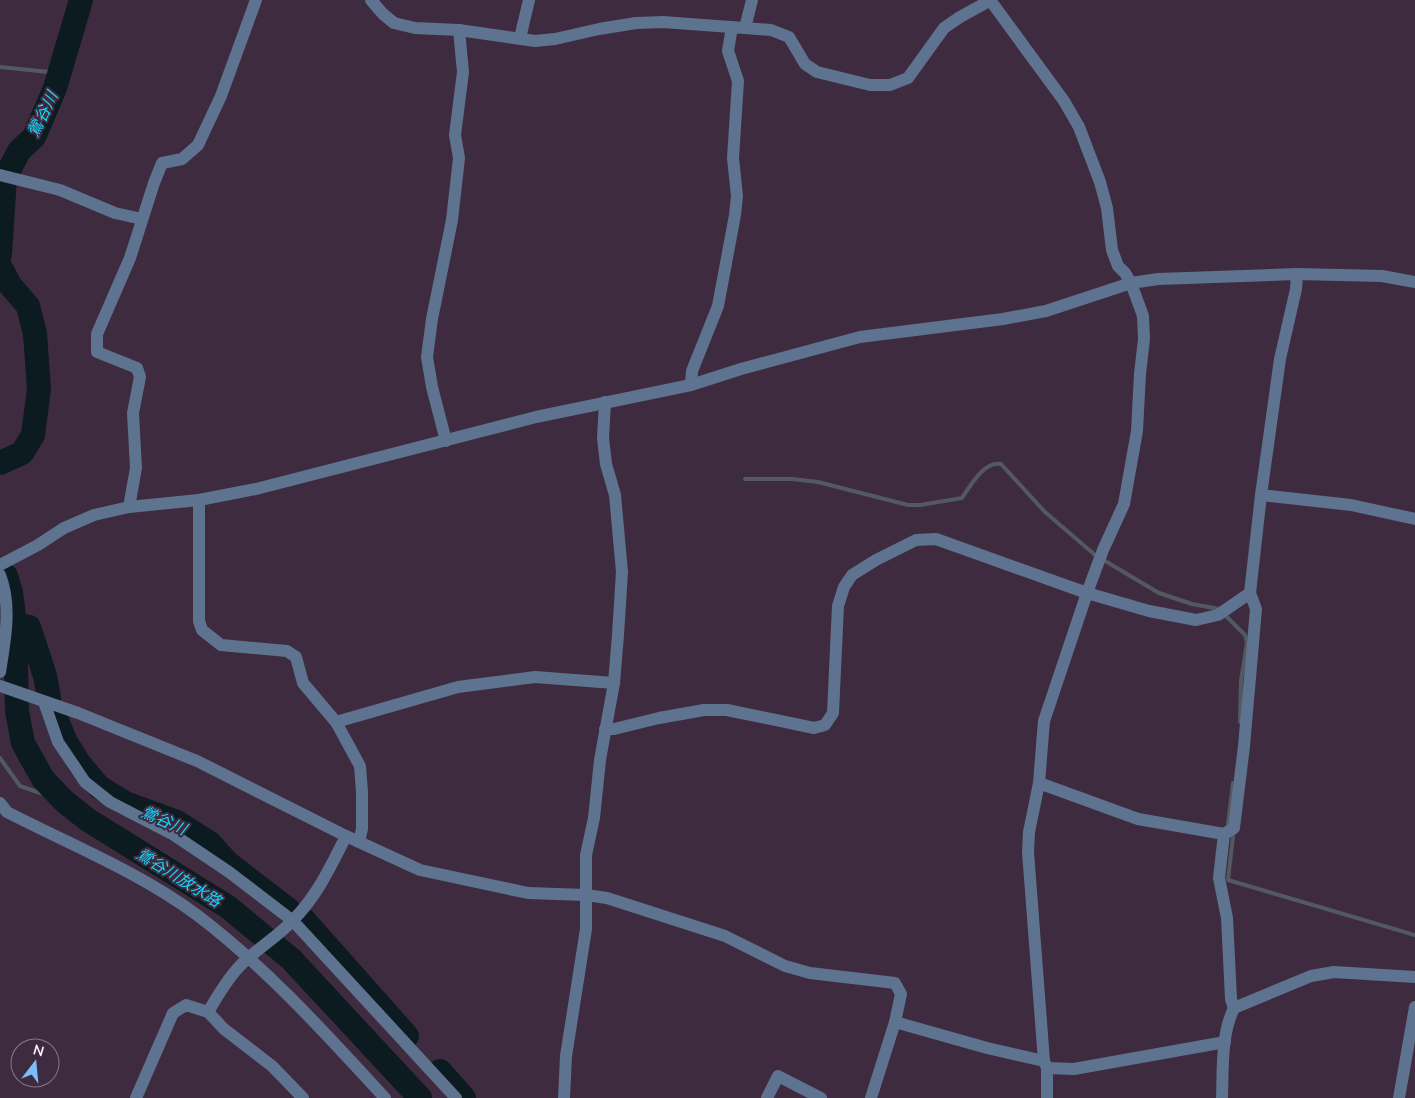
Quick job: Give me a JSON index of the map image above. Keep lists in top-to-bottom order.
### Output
{
  "water": ["鶯谷川", "鶯谷川放水路"],
  "north": "top"
}
